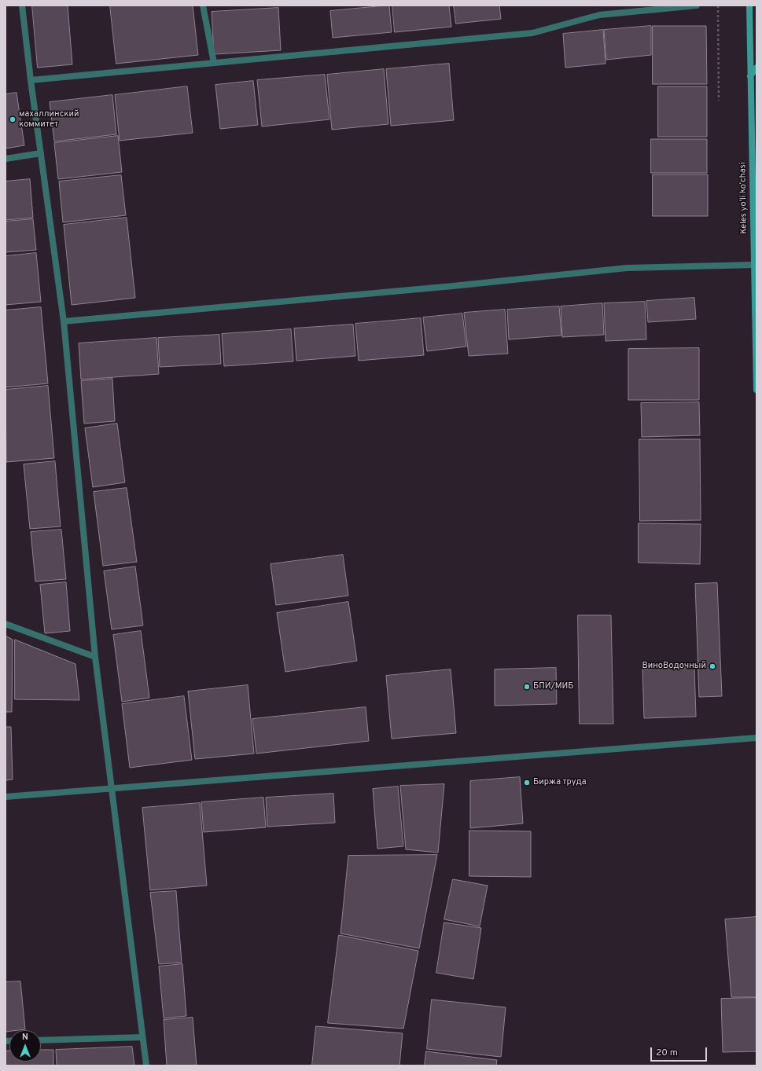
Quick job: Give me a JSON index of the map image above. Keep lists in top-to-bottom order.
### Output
{
  "streets": {
    "main road": ["Keles yoʻli koʻchasi"]
  },
  "places": [
    "махаллинский коммитет",
    "ВиноВодочный",
    "БПИ/МИБ",
    "Биржа труда"
  ],
  "scale_bar": "20 m",
  "north": "top"
}
